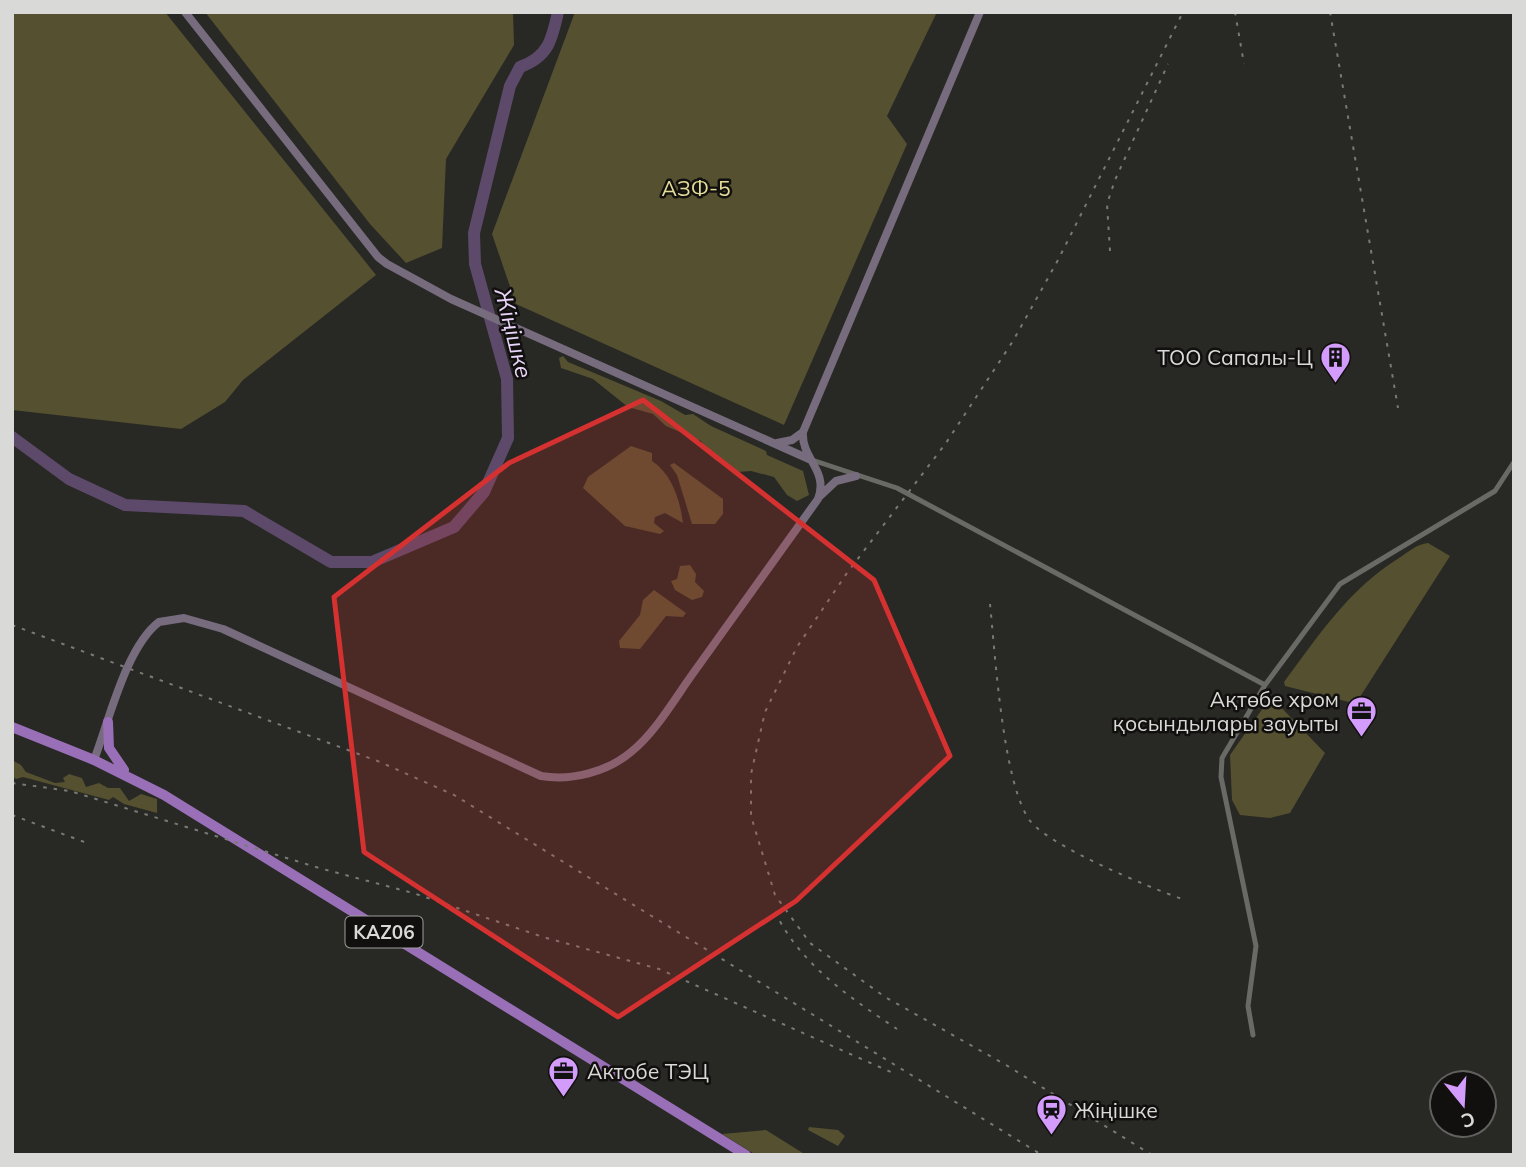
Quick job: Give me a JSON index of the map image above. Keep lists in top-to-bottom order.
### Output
{
  "streets": {
    "highway": ["KАZ06"]
  },
  "water": ["Жіңішке"],
  "parks": ["АЗФ-5"],
  "places": {
    "building": ["ТОО Сапалы-Ц"],
    "office": ["Ақтөбе хром қосындылары зауыты", "Актобе ТЭЦ"],
    "station": ["Жіңішке"]
  },
  "north": "bottom"
}
